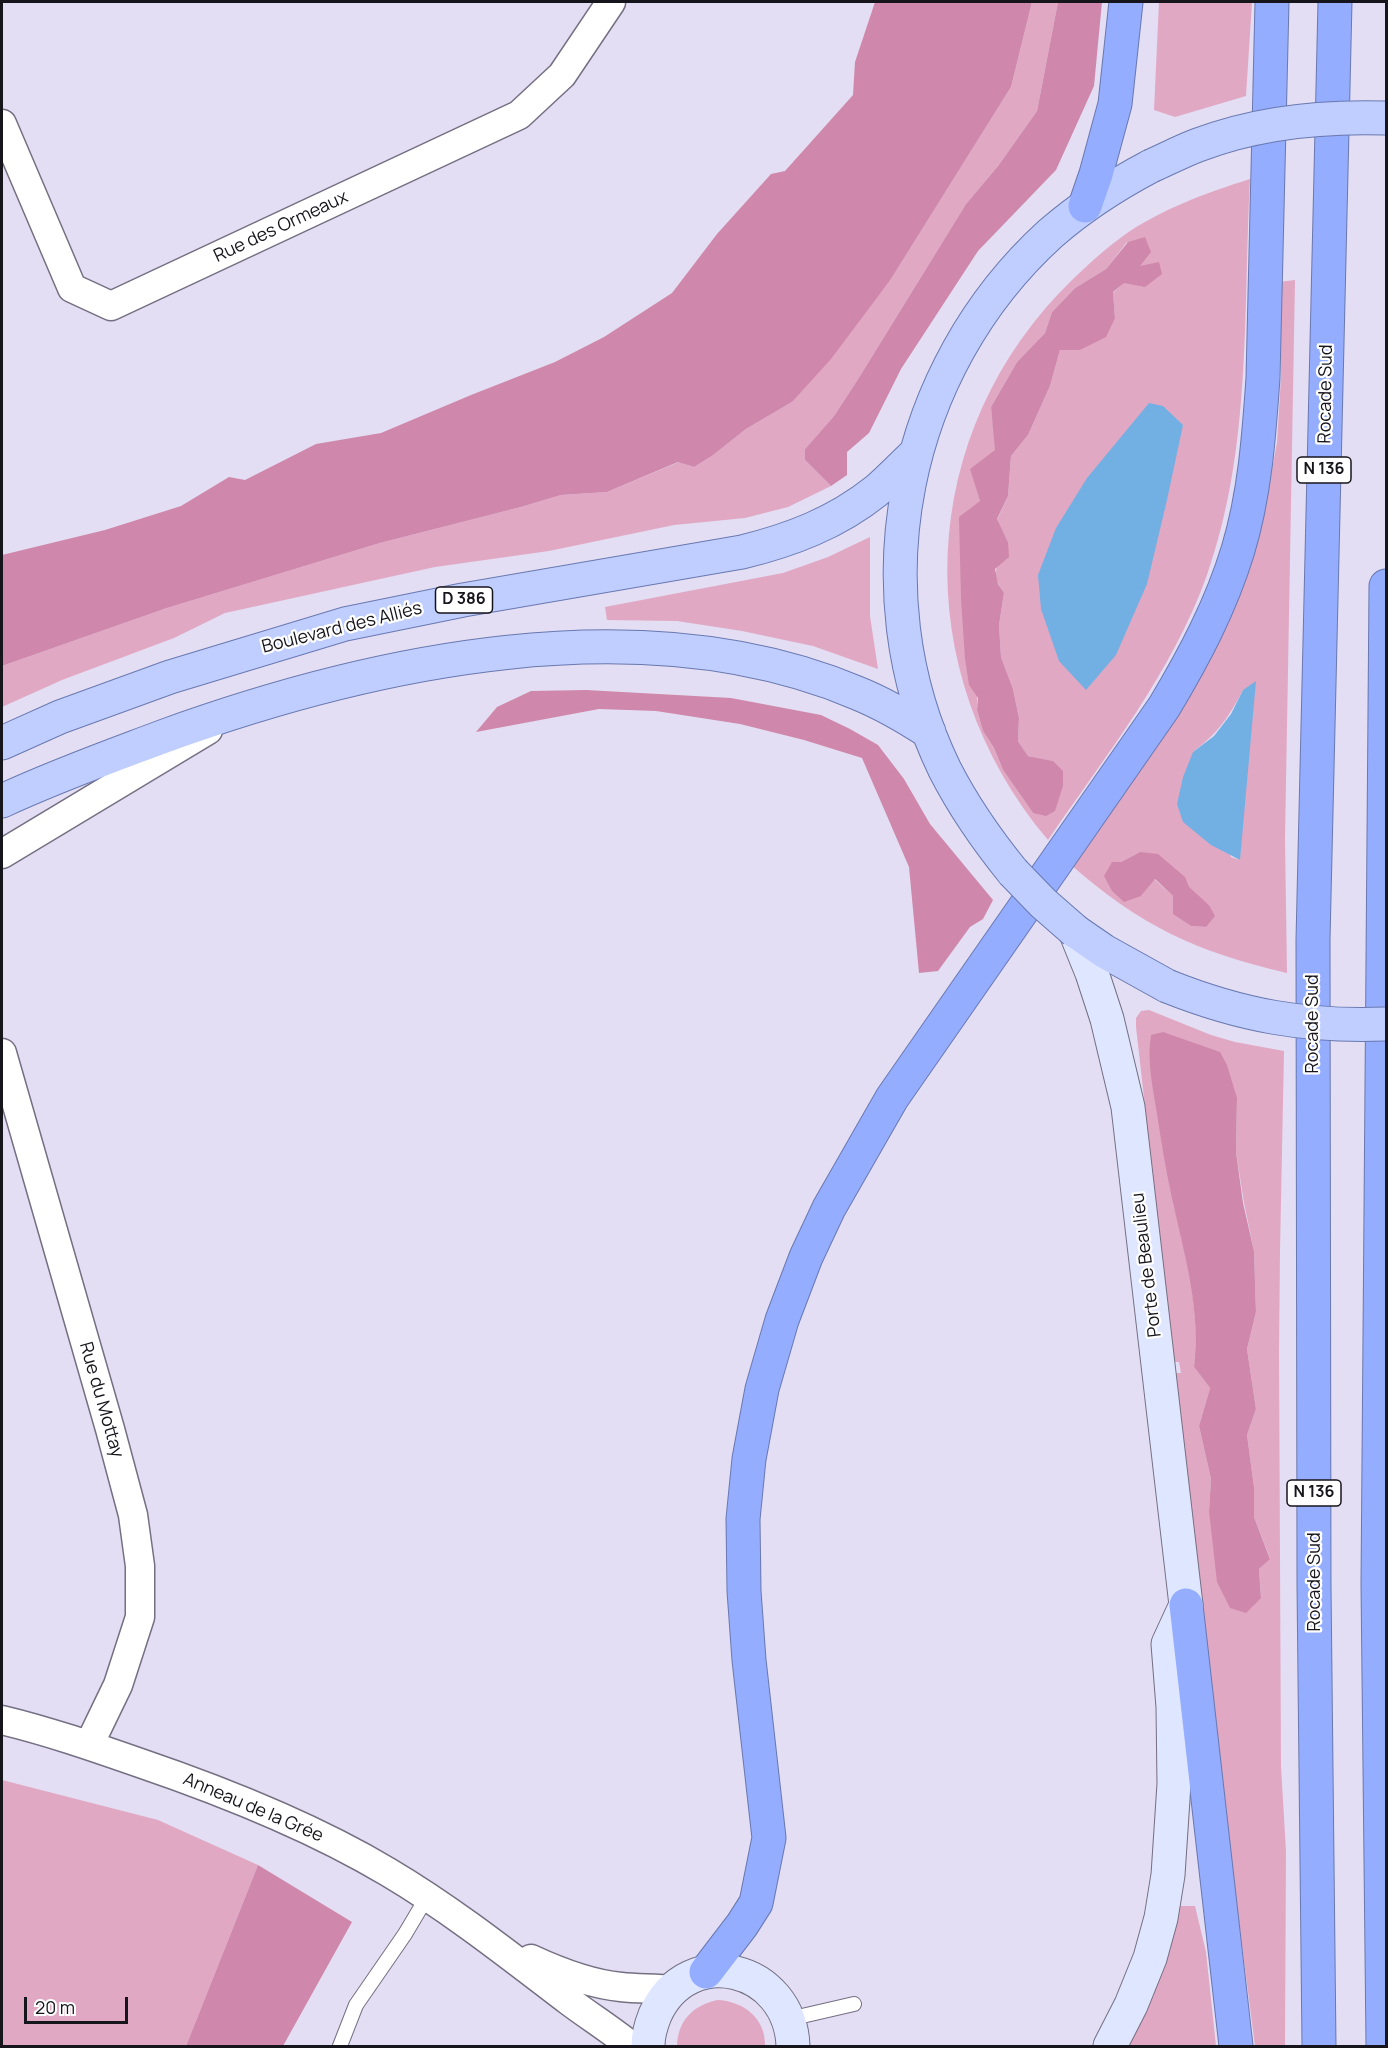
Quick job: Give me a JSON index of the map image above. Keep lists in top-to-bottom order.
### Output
{
  "streets": {
    "highway": ["Rocade Sud", "N 136"],
    "main road": ["D 386", "Boulevard des Alliés", "Porte de Beaulieu"],
    "street": ["Rue des Ormeaux", "Rue du Mottay", "Anneau de la Grée"]
  },
  "crossings": [
    ["Rue du Mottay", "Anneau de la Grée"]
  ],
  "scale_bar": "20 m"
}
